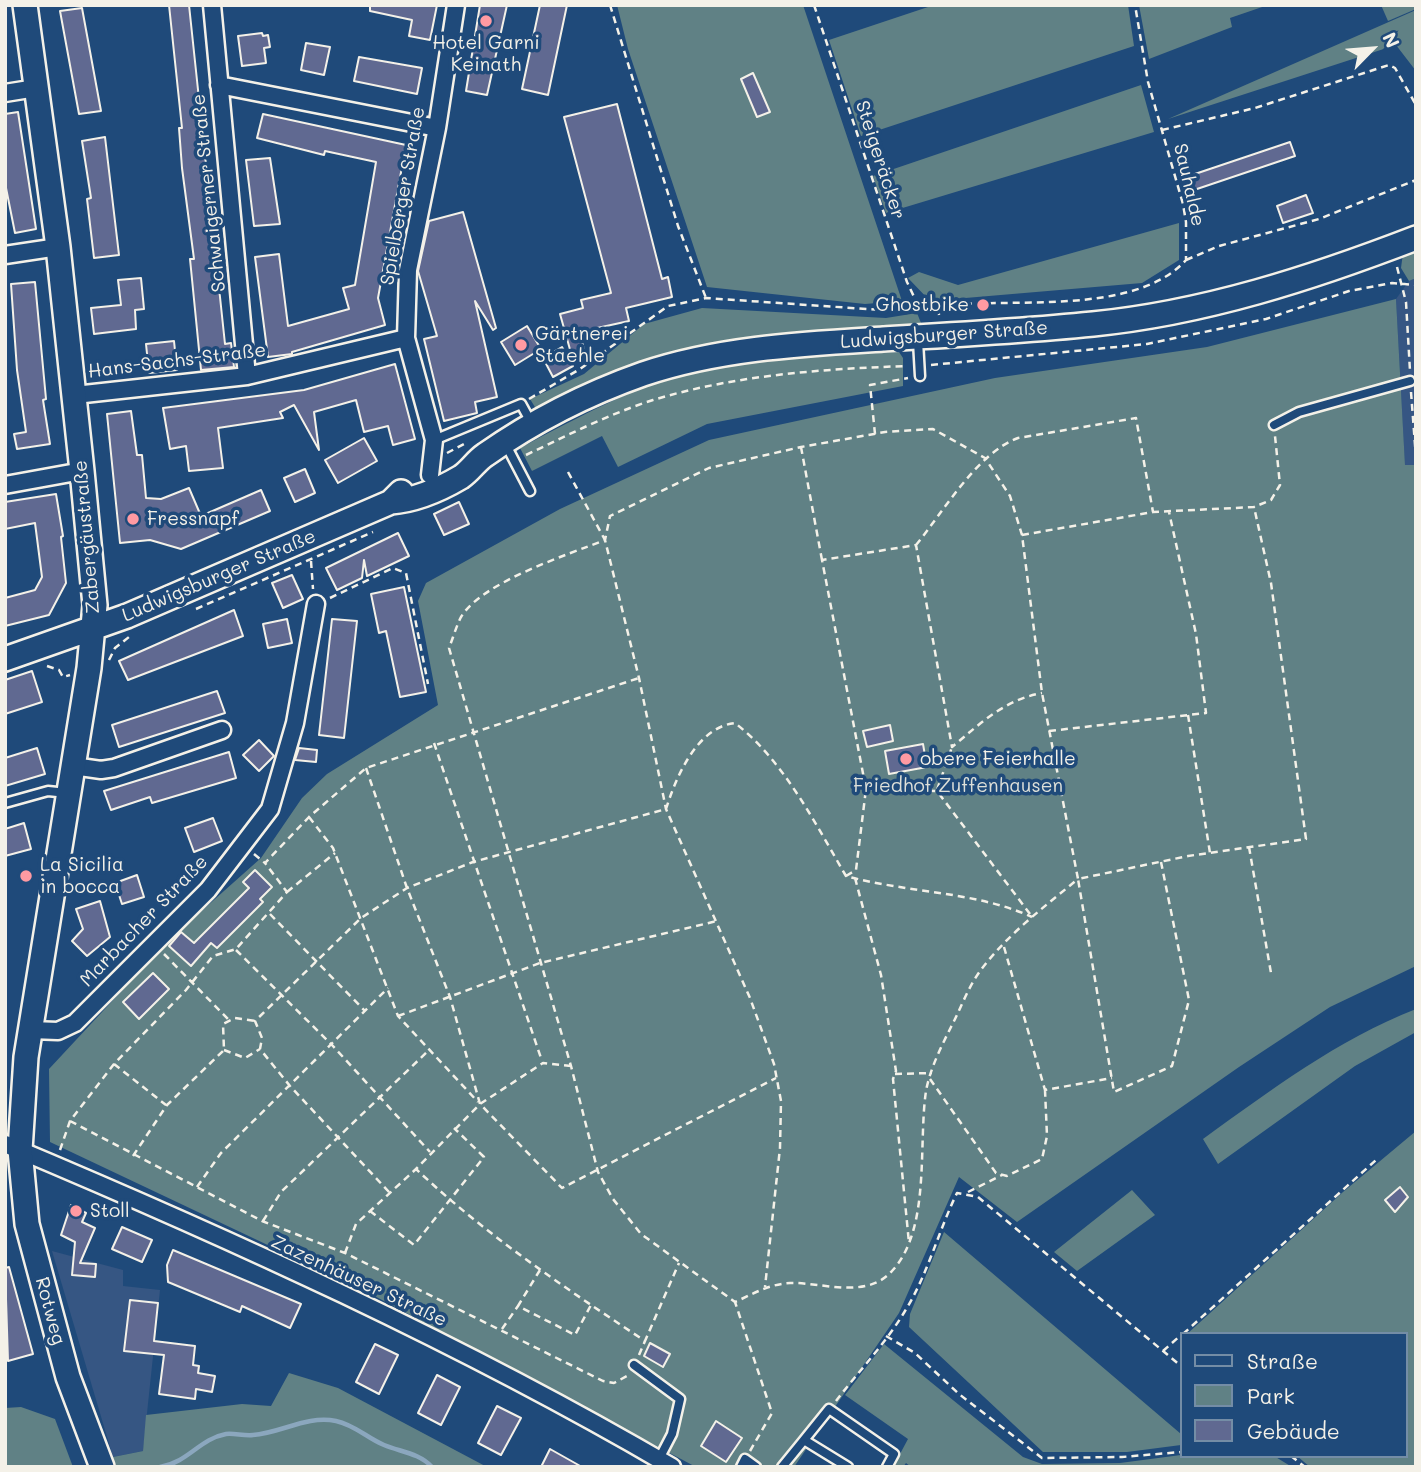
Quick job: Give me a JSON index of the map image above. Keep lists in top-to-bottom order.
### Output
{
  "streets": {
    "main road": ["Ludwigsburger Straße", "Zabergäustraße", "Rotweg"],
    "street": [
      "Schwaigerner Straße",
      "Spielberger Straße",
      "Hans-Sachs-Straße",
      "Marbacher Straße",
      "Zazenhäuser Straße"
    ],
    "path": ["Steigeräcker", "Sauhalde"]
  },
  "crossings": [
    ["Schwaigerner Straße", "Hans-Sachs-Straße"],
    ["Spielberger Straße", "Ludwigsburger Straße"],
    ["Spielberger Straße", "Hans-Sachs-Straße"],
    ["Ludwigsburger Straße", "Zabergäustraße"],
    ["Hans-Sachs-Straße", "Zabergäustraße"],
    ["Zabergäustraße", "Marbacher Straße"],
    ["Zabergäustraße", "Zazenhäuser Straße"],
    ["Zabergäustraße", "Rotweg"],
    ["Zazenhäuser Straße", "Rotweg"]
  ],
  "parks": ["Friedhof Zuffenhausen"],
  "places": [
    "Hotel Garni Keinath",
    "Ghostbike",
    "Gärtnerei Staehle",
    "Fressnapf",
    "obere Feierhalle",
    "La Sicilia in bocca",
    "Stoll"
  ],
  "legend": ["Straße", "Park", "Gebäude"],
  "north": "top right"
}
